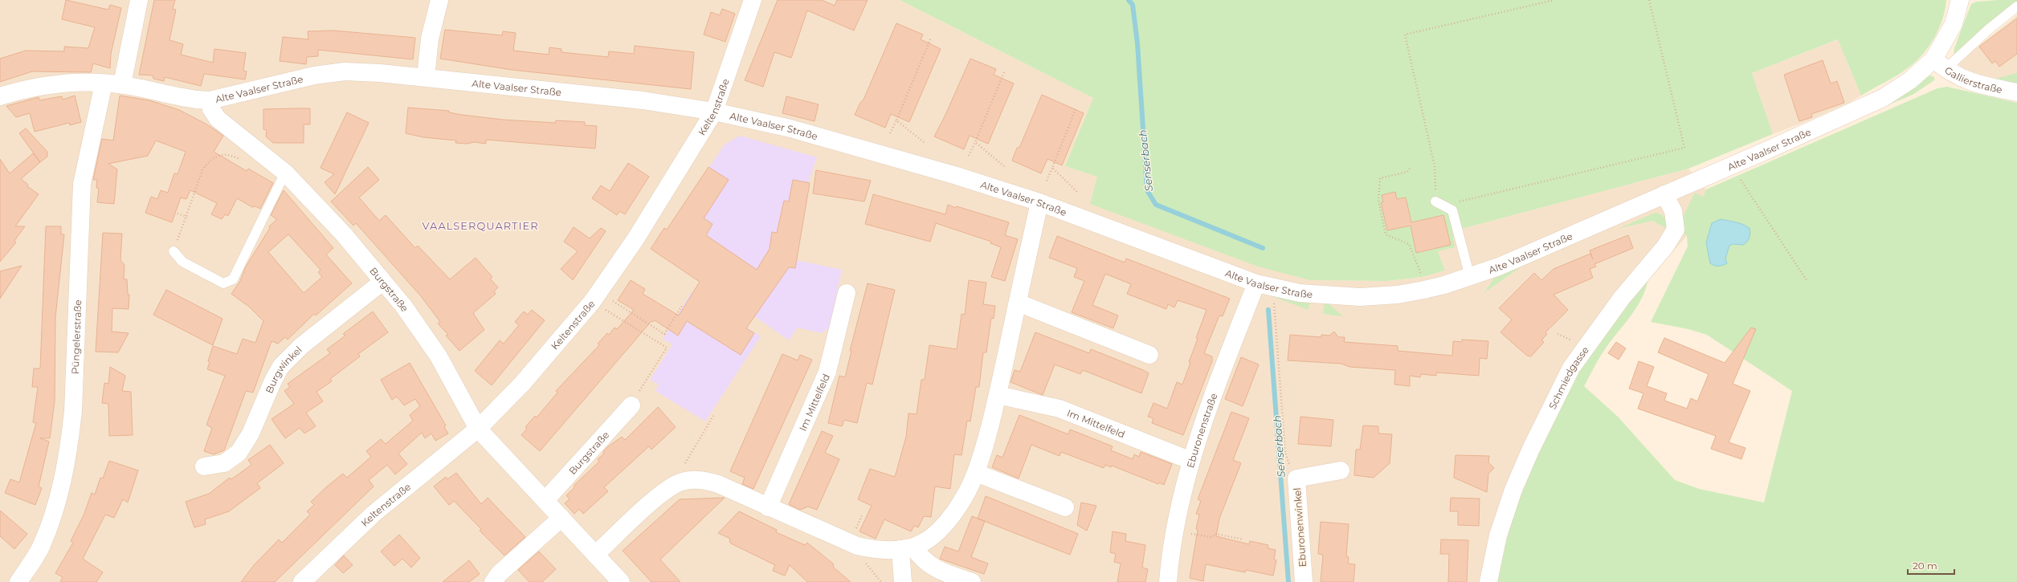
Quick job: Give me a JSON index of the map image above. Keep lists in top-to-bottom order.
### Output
{
  "streets": {
    "street": [
      "Gallierstraße",
      "Alte Vaalser Straße",
      "Keltenstraße",
      "Burgstraße",
      "Püngelerstraße",
      "Burgwinkel",
      "Schmiedgasse",
      "Im Mittelfeld",
      "Eburonenstraße",
      "Eburonenwinkel"
    ]
  },
  "crossings": [
    ["Gallierstraße", "Alte Vaalser Straße"],
    ["Alte Vaalser Straße", "Keltenstraße"],
    ["Alte Vaalser Straße", "Burgstraße"],
    ["Alte Vaalser Straße", "Püngelerstraße"],
    ["Alte Vaalser Straße", "Schmiedgasse"],
    ["Alte Vaalser Straße", "Eburonenstraße"],
    ["Keltenstraße", "Burgstraße"],
    ["Burgstraße", "Burgwinkel"],
    ["Im Mittelfeld", "Eburonenstraße"]
  ],
  "districts": ["VAALSERQUARTIER"],
  "water": ["Senserbach"],
  "scale_bar": "20 m"
}
